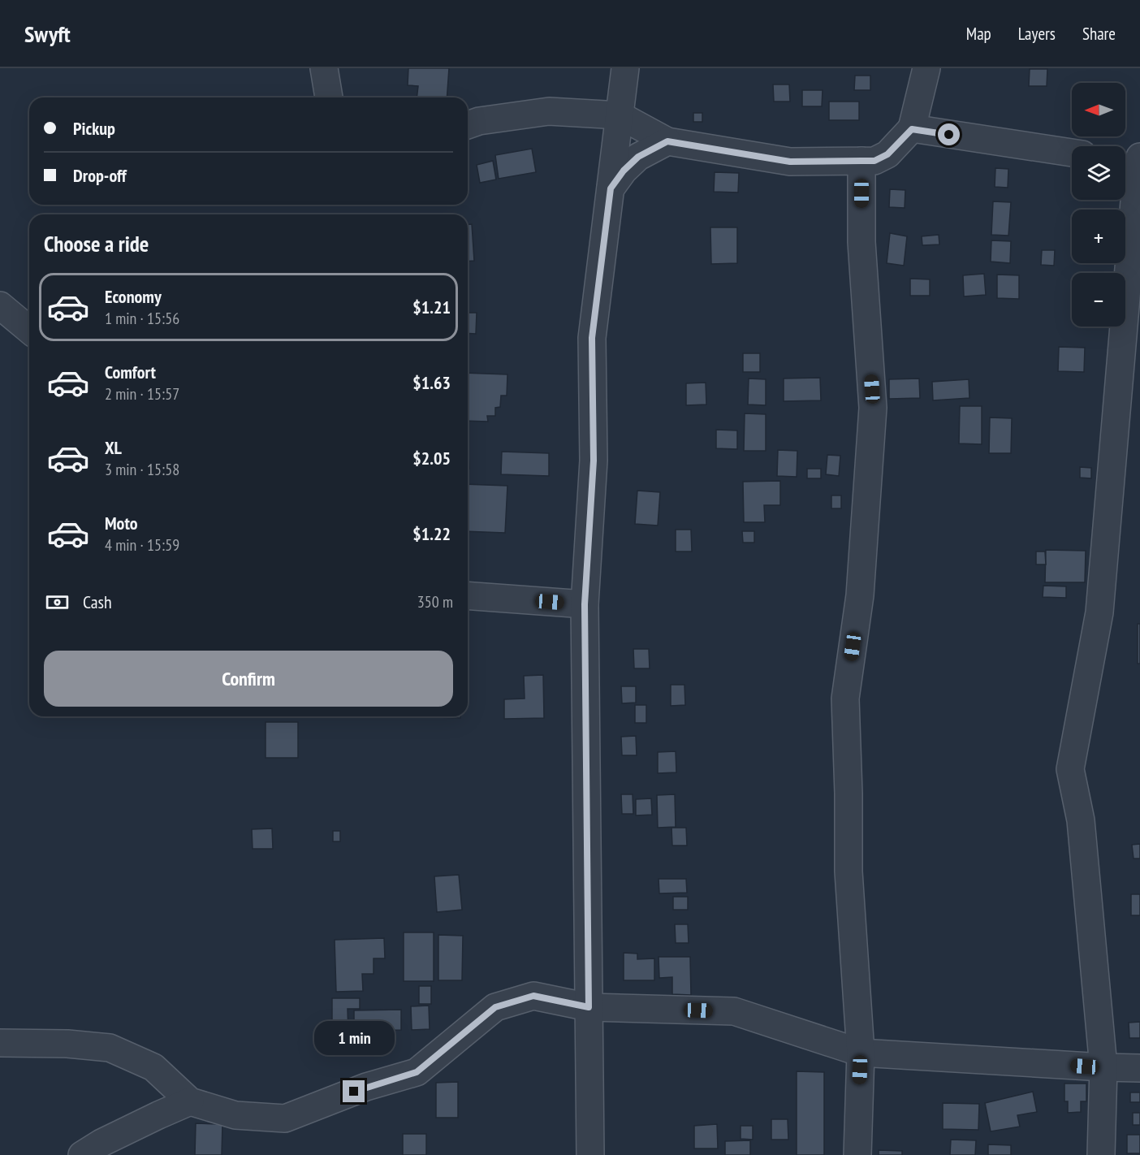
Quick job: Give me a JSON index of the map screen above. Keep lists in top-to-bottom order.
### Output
{
  "north": "left",
  "page": {
    "header": "Swyft",
    "nav": ["Map", "Layers", "Share"],
    "map_buttons": ["+", "−"],
    "banner": ["Pickup", "Drop-off"],
    "heading": "Choose a ride",
    "list": [
      {
        "name": "Economy",
        "note": "1 min · 15:56",
        "value": "$1.21"
      },
      {
        "name": "Comfort",
        "note": "2 min · 15:57",
        "value": "$1.63"
      },
      {
        "name": "XL",
        "note": "3 min · 15:58",
        "value": "$2.05"
      },
      {
        "name": "Moto",
        "note": "4 min · 15:59",
        "value": "$1.22"
      }
    ],
    "pay": ["Cash", "350 m"],
    "buttons": "Confirm",
    "bubble": "1 min"
  }
}
